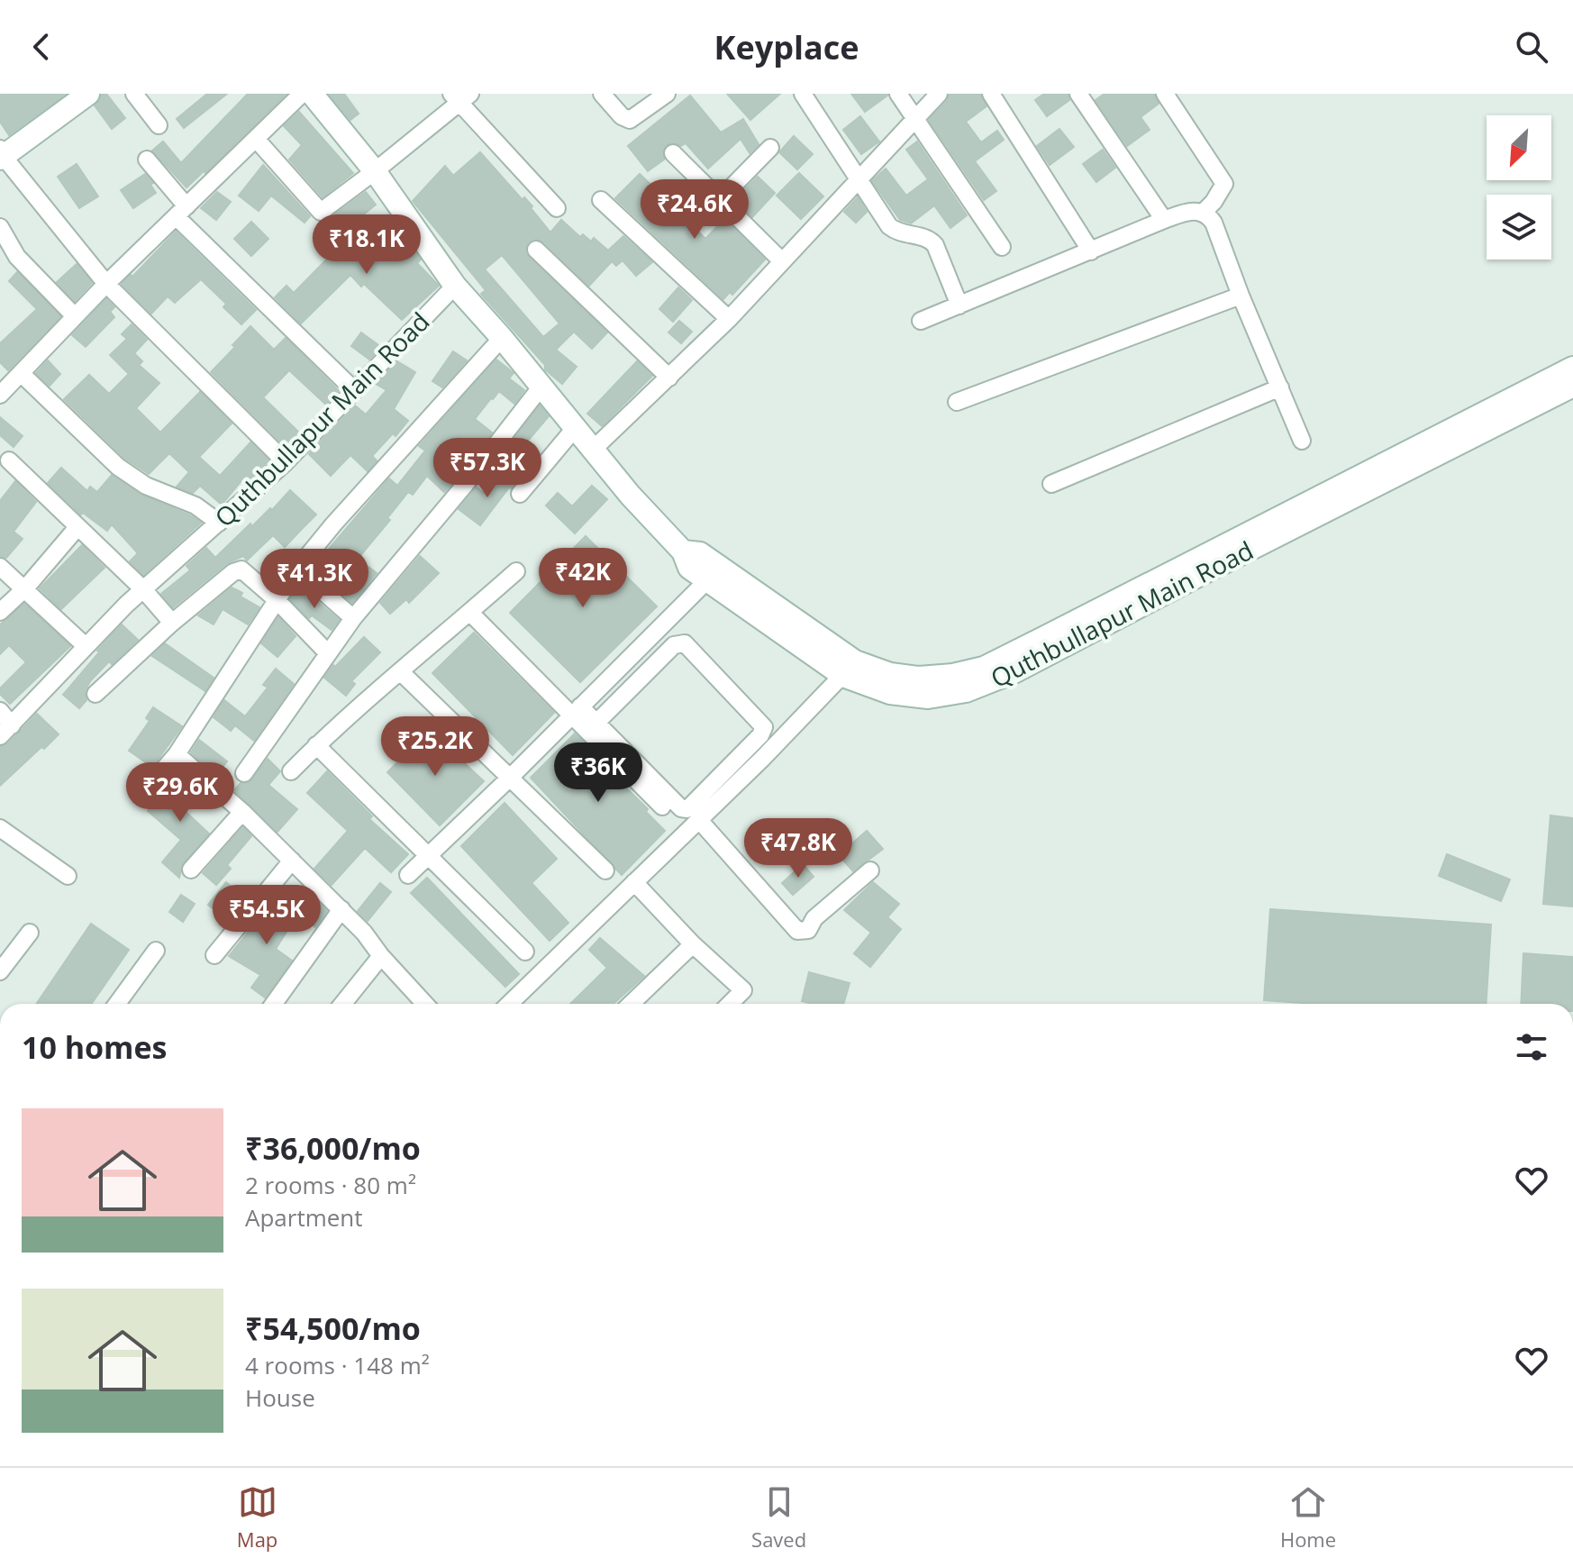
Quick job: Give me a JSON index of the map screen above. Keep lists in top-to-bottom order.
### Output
{
  "streets": {
    "main road": ["Quthbullapur Main Road"]
  },
  "north": "bottom left",
  "page": {
    "header": "Keyplace",
    "price": [
      "₹24.6K",
      "₹18.1K",
      "₹57.3K",
      "₹42K",
      "₹41.3K",
      "₹25.2K",
      "₹36K",
      "₹29.6K",
      "₹47.8K",
      "₹54.5K"
    ],
    "heading": "10 homes",
    "list": [
      {
        "name": "₹36,000/mo",
        "note": "2 rooms · 80 m² · Apartment"
      },
      {
        "name": "₹54,500/mo",
        "note": "4 rooms · 148 m² · House"
      }
    ],
    "tabs": ["Map", "Saved", "Home"]
  }
}
